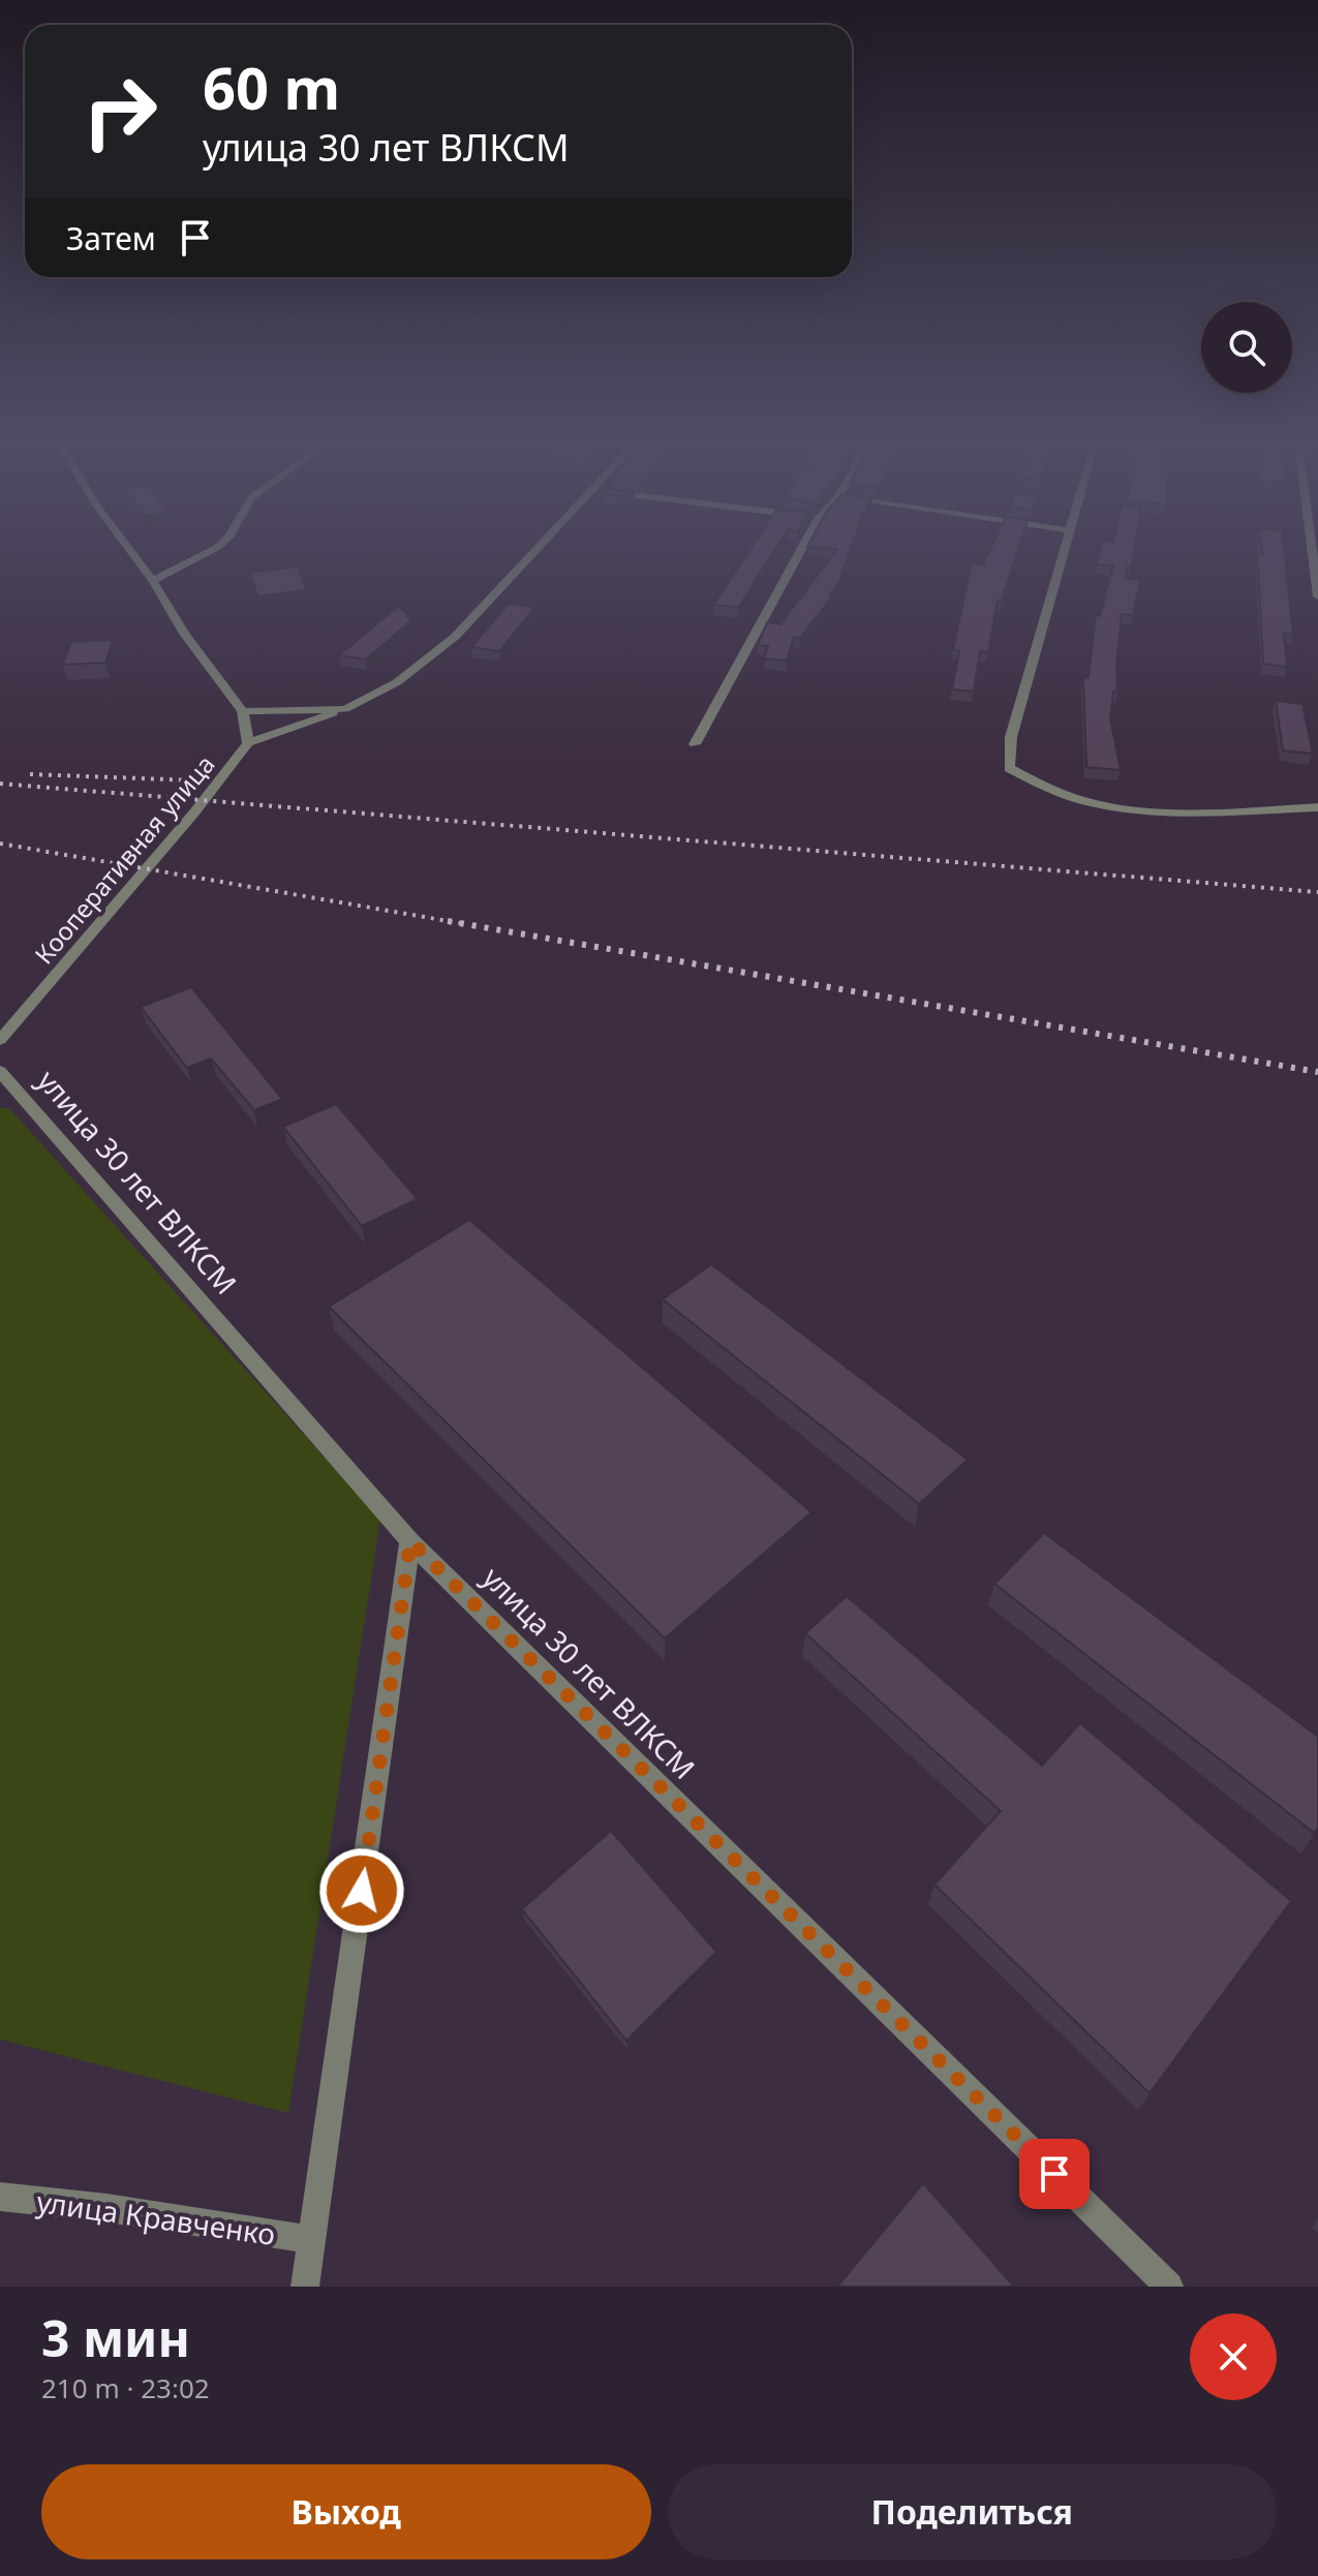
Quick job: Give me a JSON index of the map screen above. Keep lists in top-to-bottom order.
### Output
{
  "streets": {
    "street": ["Кооперативная улица", "улица 30 лет ВЛКСМ", "улица Кравченко"]
  },
  "page": {
    "turn": ["60 m", "улица 30 лет ВЛКСМ"],
    "then": "Затем",
    "heading": ["3 мин", "210 m · 23:02"],
    "buttons": ["Выход", "Поделиться"]
  }
}
